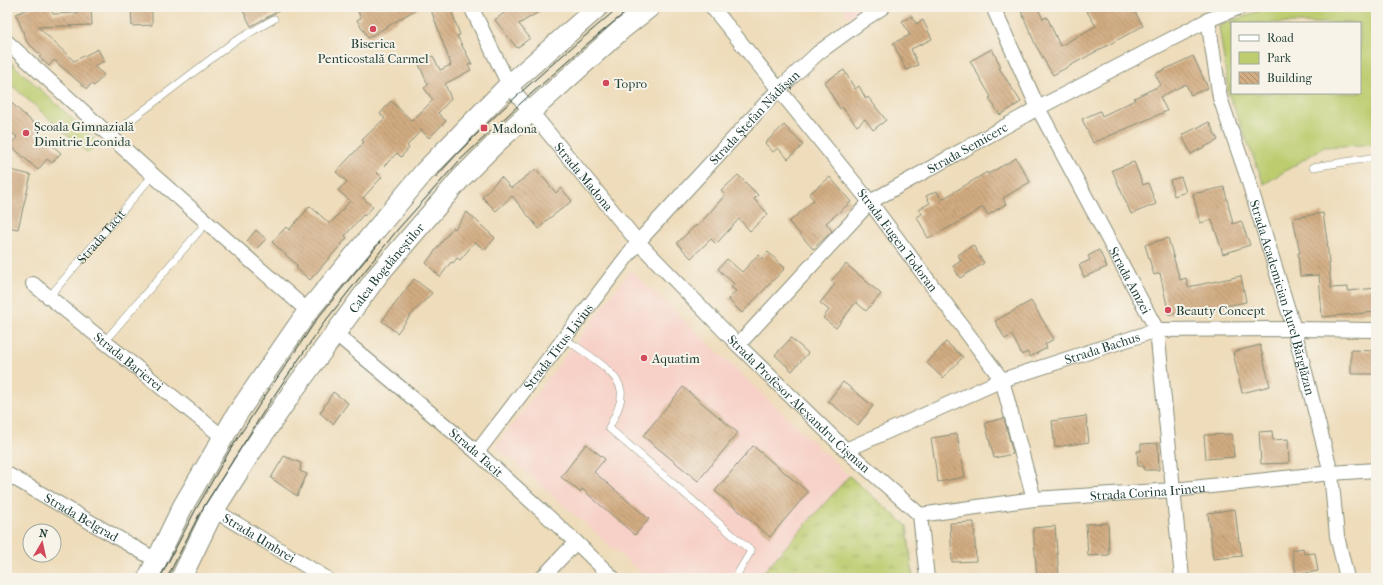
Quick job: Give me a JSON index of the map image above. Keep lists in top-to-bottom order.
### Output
{
  "streets": {
    "main road": ["Calea Bogdăneștilor"],
    "street": [
      "Strada Ștefan Nădășan",
      "Strada Semicerc",
      "Strada Madona",
      "Strada Tacit",
      "Strada Eugen Todoran",
      "Strada Amzei",
      "Strada Academician Aurel Bărglăzan",
      "Strada Titus Livius",
      "Strada Bachus",
      "Strada Barierei",
      "Strada Profesor Alexandru Cișman",
      "Strada Corina Irineu",
      "Strada Belgrad",
      "Strada Umbrei"
    ]
  },
  "crossings": [
    ["Strada Ștefan Nădășan", "Strada Madona"],
    ["Strada Ștefan Nădășan", "Strada Eugen Todoran"],
    ["Strada Ștefan Nădășan", "Strada Titus Livius"],
    ["Strada Ștefan Nădășan", "Strada Profesor Alexandru Cișman"],
    ["Strada Semicerc", "Strada Eugen Todoran"],
    ["Strada Semicerc", "Strada Amzei"],
    ["Strada Semicerc", "Strada Academician Aurel Bărglăzan"],
    ["Strada Semicerc", "Strada Profesor Alexandru Cișman"],
    ["Strada Madona", "Calea Bogdăneștilor"],
    ["Strada Madona", "Strada Titus Livius"],
    ["Strada Madona", "Strada Profesor Alexandru Cișman"],
    ["Strada Tacit", "Calea Bogdăneștilor"],
    ["Strada Tacit", "Strada Titus Livius"],
    ["Strada Tacit", "Strada Barierei"],
    ["Strada Eugen Todoran", "Strada Bachus"],
    ["Strada Eugen Todoran", "Strada Corina Irineu"],
    ["Calea Bogdăneștilor", "Strada Umbrei"],
    ["Strada Amzei", "Strada Bachus"],
    ["Strada Amzei", "Strada Corina Irineu"],
    ["Strada Academician Aurel Bărglăzan", "Strada Bachus"],
    ["Strada Academician Aurel Bărglăzan", "Strada Corina Irineu"],
    ["Strada Titus Livius", "Strada Profesor Alexandru Cișman"],
    ["Strada Bachus", "Strada Profesor Alexandru Cișman"],
    ["Strada Profesor Alexandru Cișman", "Strada Corina Irineu"]
  ],
  "places": {
    "other": [
      "Biserica Penticostală Carmel",
      "Topro",
      "Școala Gimnazială Dimitrie Leonida",
      "Beauty Concept",
      "Aquatim"
    ],
    "transit": ["Madona"]
  },
  "legend": ["Road", "Park", "Building"],
  "north": "top"
}
